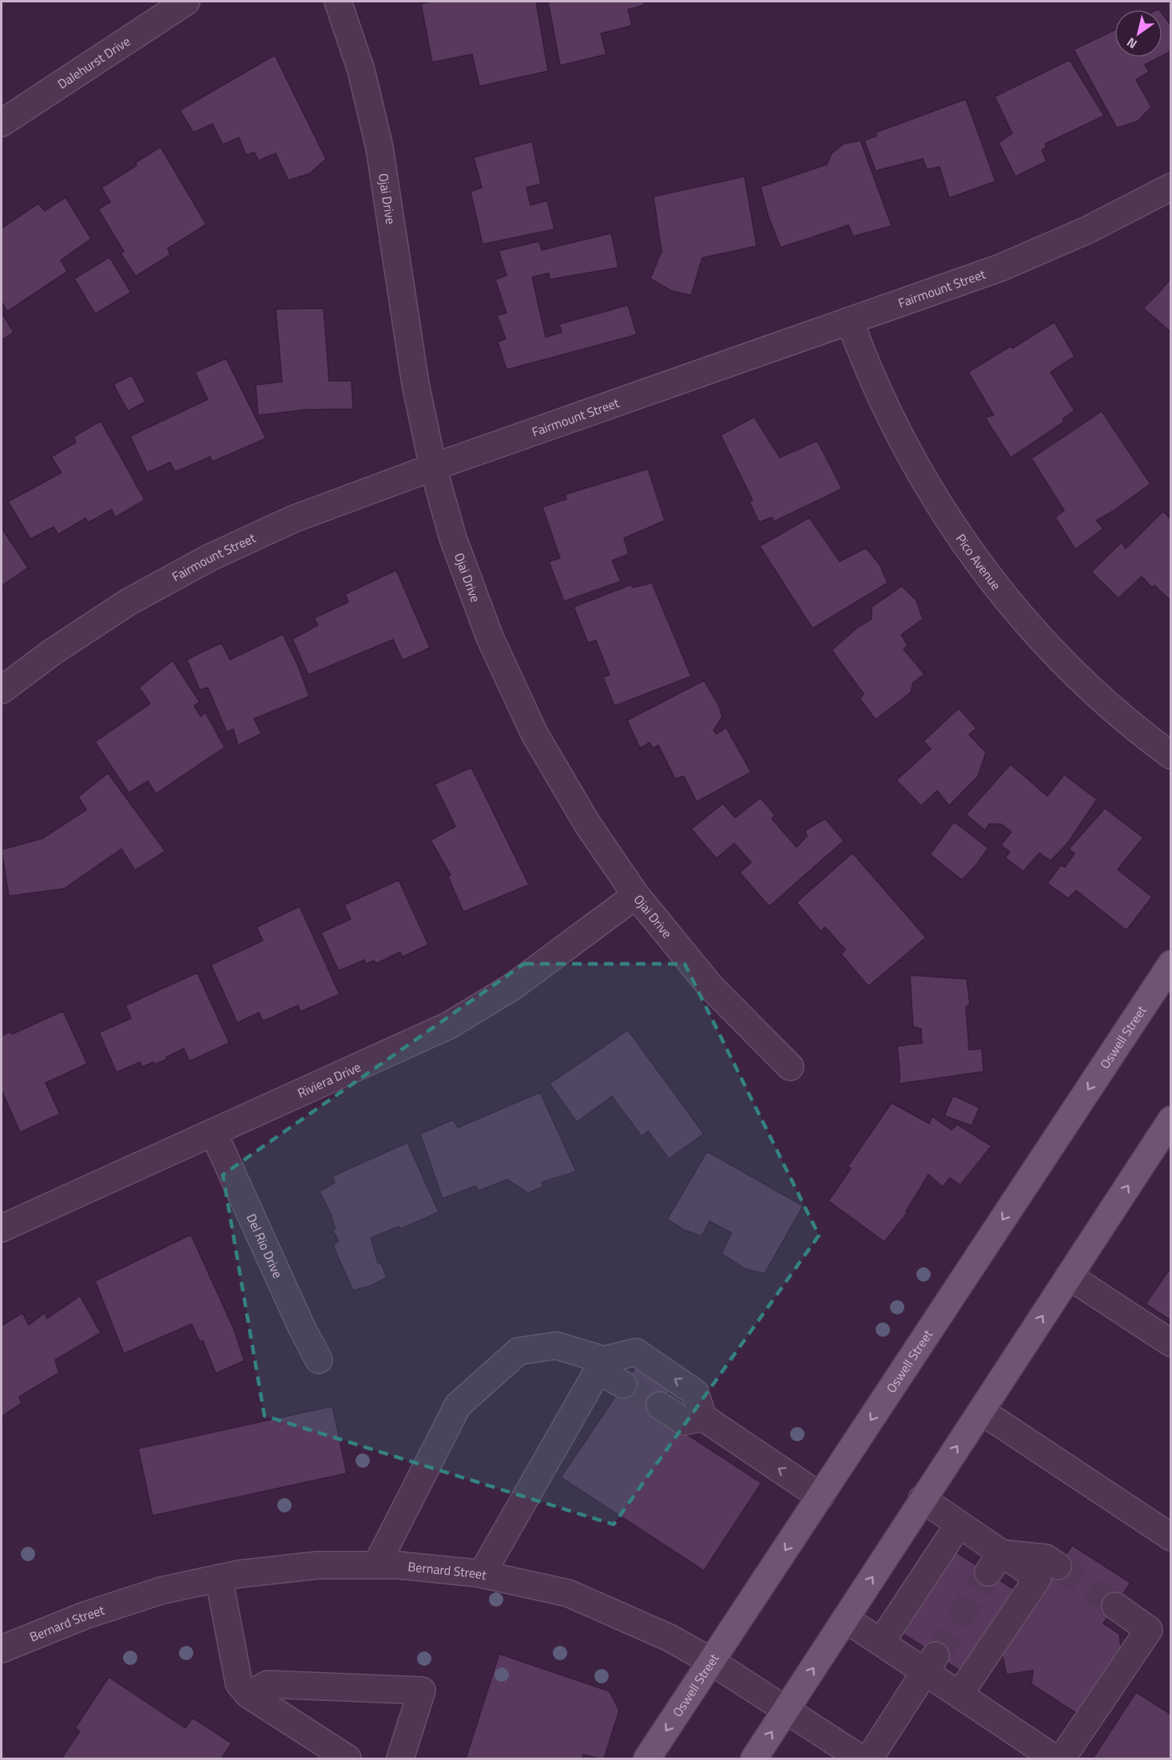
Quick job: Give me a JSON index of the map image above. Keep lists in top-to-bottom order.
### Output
{
  "streets": {
    "main road": ["Oswell Street"],
    "street": [
      "Dalehurst Drive",
      "Ojai Drive",
      "Fairmount Street",
      "Pico Avenue",
      "Riviera Drive",
      "Del Rio Drive",
      "Bernard Street"
    ]
  },
  "crossings": [
    ["Ojai Drive", "Fairmount Street"],
    ["Ojai Drive", "Riviera Drive"],
    ["Fairmount Street", "Pico Avenue"],
    ["Oswell Street", "Bernard Street"],
    ["Riviera Drive", "Del Rio Drive"]
  ],
  "north": "bottom left"
}
